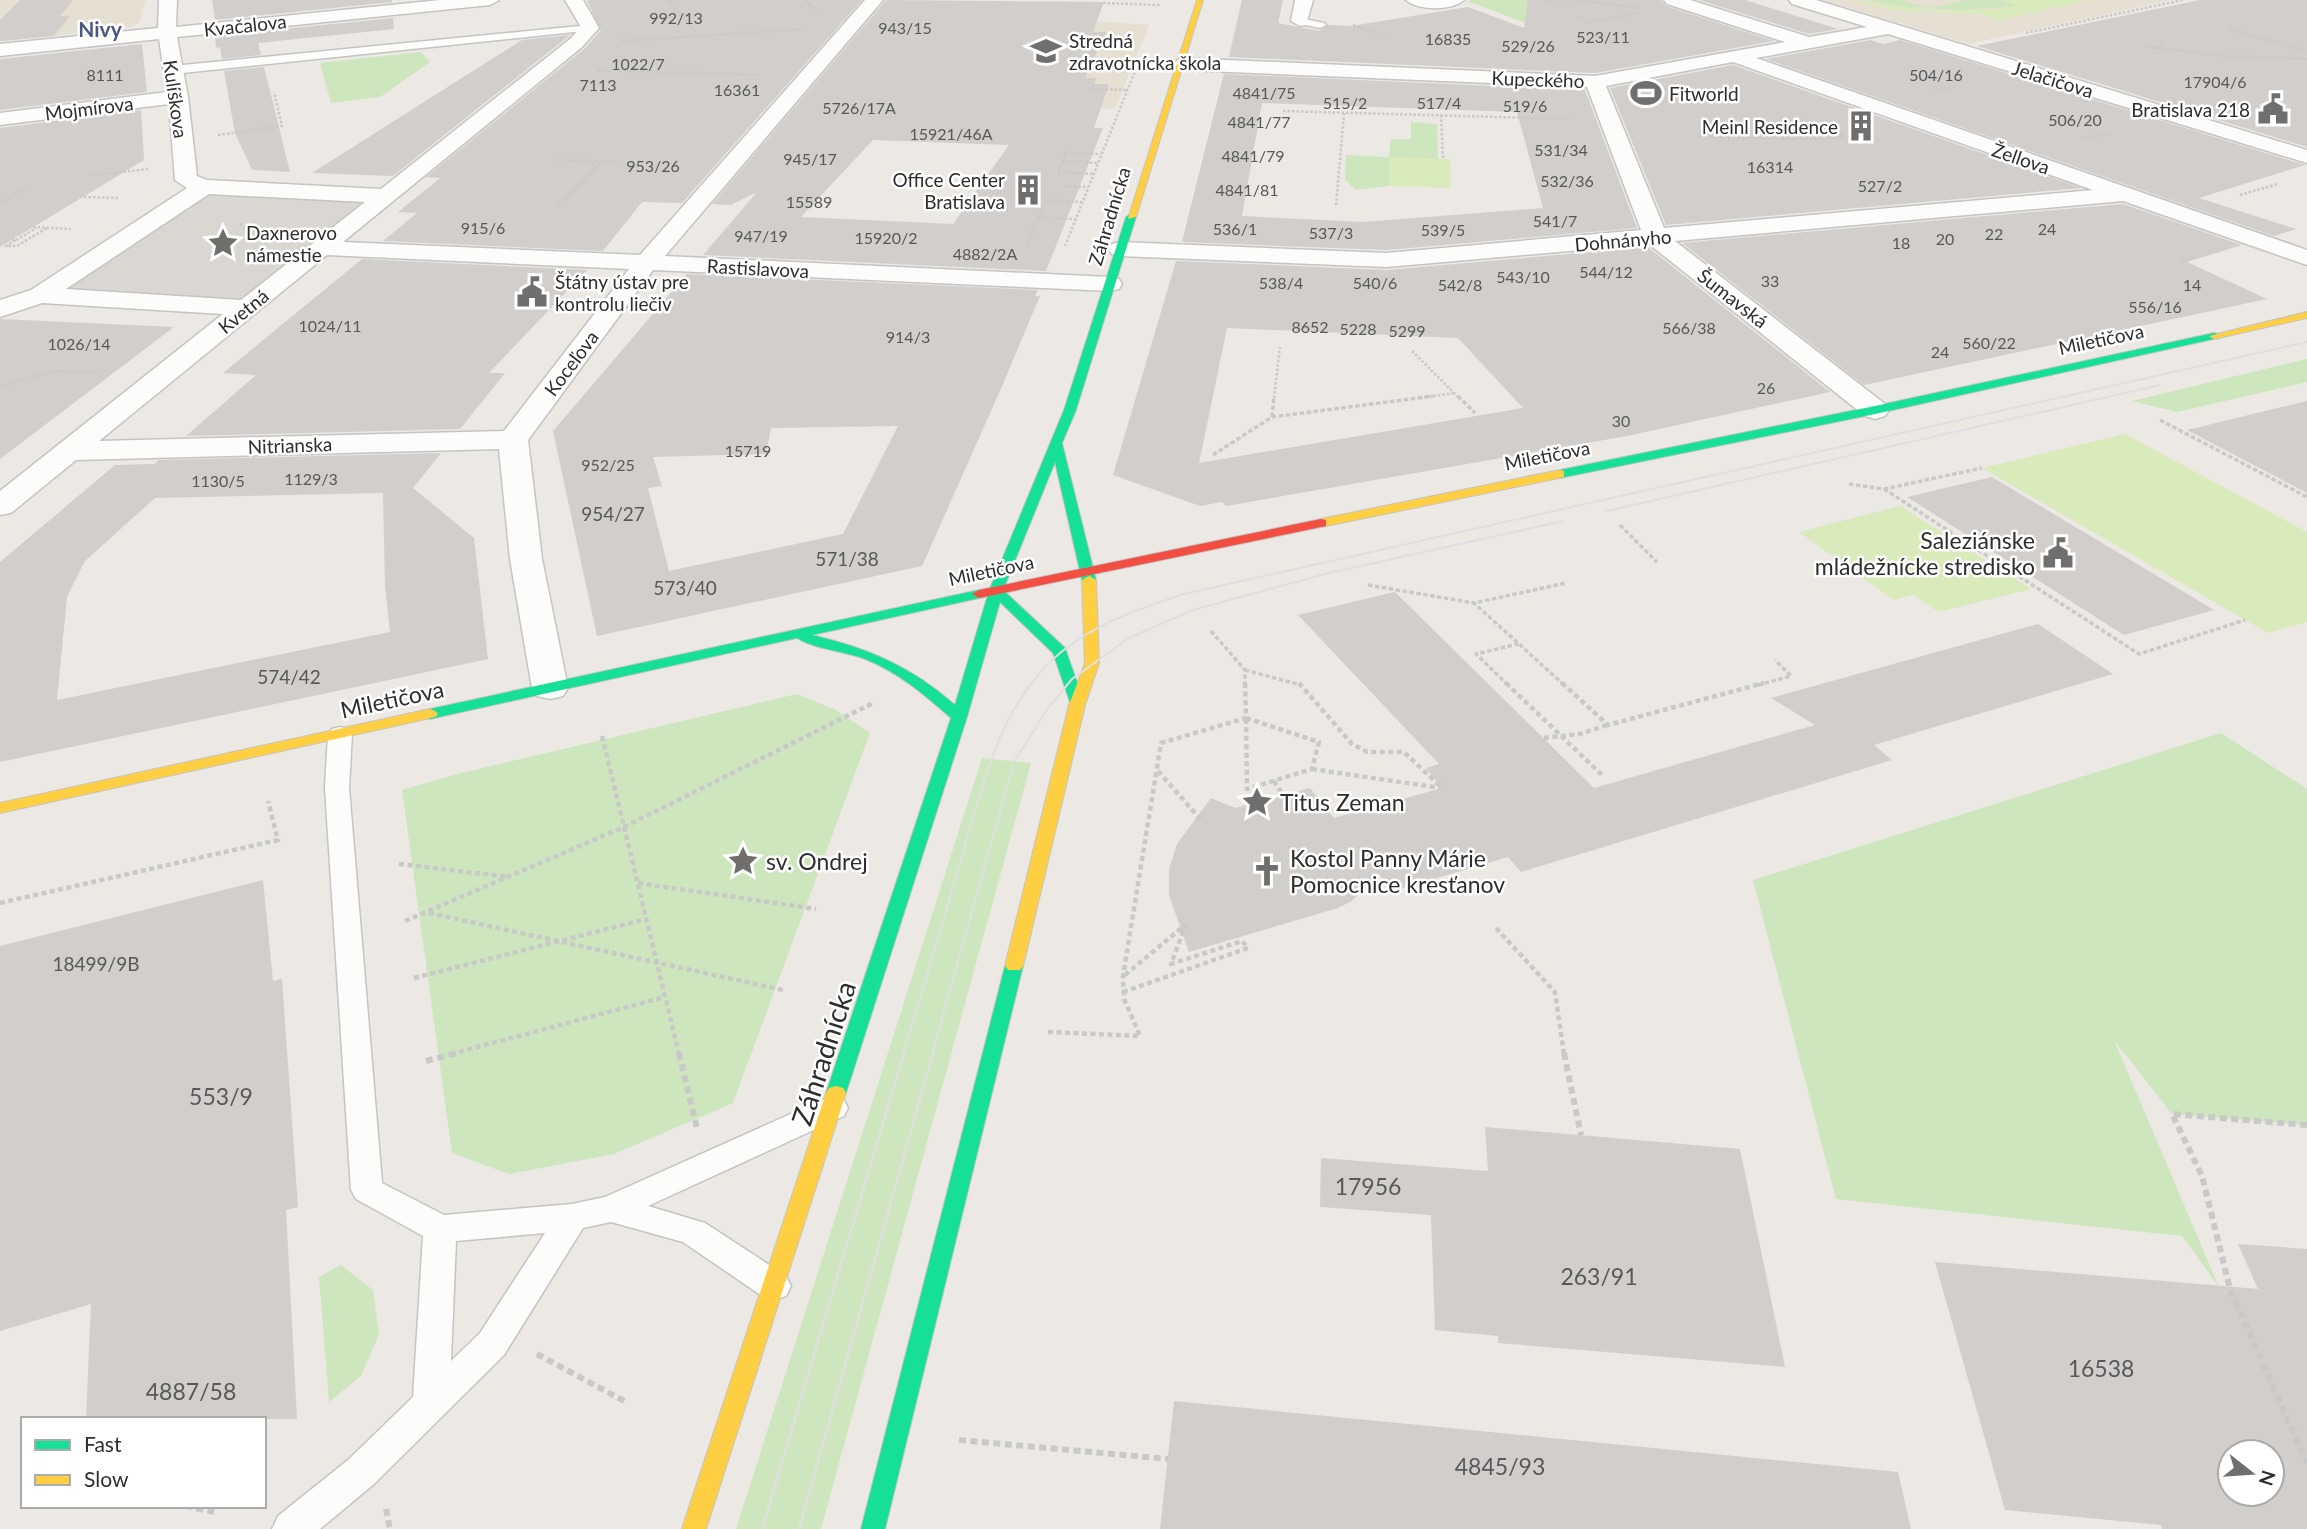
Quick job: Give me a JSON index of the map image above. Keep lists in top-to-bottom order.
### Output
{
  "streets": {
    "street": [
      "Kvačalova",
      "Kupeckého",
      "Jelačičova",
      "Kulíškova",
      "Mojmírova",
      "Žellova",
      "Záhradnícka",
      "Dohnányho",
      "Rastislavova",
      "Šumavská",
      "Kvetná",
      "Miletičova",
      "Koceľova",
      "Nitrianska"
    ]
  },
  "crossings": [
    ["Kvačalova", "Kulíškova"],
    ["Kupeckého", "Jelačičova"],
    ["Kupeckého", "Žellova"],
    ["Kupeckého", "Záhradnícka"],
    ["Kulíškova", "Mojmírova"],
    ["Žellova", "Dohnányho"],
    ["Záhradnícka", "Dohnányho"],
    ["Záhradnícka", "Rastislavova"],
    ["Záhradnícka", "Miletičova"],
    ["Dohnányho", "Šumavská"],
    ["Rastislavova", "Kvetná"],
    ["Rastislavova", "Koceľova"],
    ["Šumavská", "Miletičova"],
    ["Kvetná", "Nitrianska"],
    ["Koceľova", "Nitrianska"]
  ],
  "districts": ["Nivy"],
  "places": {
    "school or university": ["Stredná zdravotnícka škola"],
    "sports": ["Fitworld"],
    "public building": ["Bratislava 218", "Štátny ústav pre kontrolu liečiv", "Saleziánske mládežnícke stredisko"],
    "building": ["Meinl Residence", "Office Center Bratislava"],
    "place": ["Daxnerovo námestie", "Titus Zeman", "sv. Ondrej"],
    "church": ["Kostol Panny Márie Pomocnice kresťanov"]
  },
  "house_numbers": [
    "992/13",
    "943/15",
    "523/11",
    "16835",
    "529/26",
    "1022/7",
    "8111",
    "504/16",
    "17904/6",
    "7113",
    "16361",
    "4841/75",
    "515/2",
    "517/4",
    "519/6",
    "5726/17A",
    "506/20",
    "4841/77",
    "15921/46A",
    "531/34",
    "4841/79",
    "945/17",
    "953/26",
    "16314",
    "532/36",
    "527/2",
    "4841/81",
    "15589",
    "541/7",
    "915/6",
    "536/1",
    "24",
    "539/5",
    "537/3",
    "22",
    "947/19",
    "15920/2",
    "20",
    "18",
    "4882/2A",
    "544/12",
    "543/10",
    "33",
    "538/4",
    "540/6",
    "542/8",
    "14",
    "556/16",
    "1024/11",
    "8652",
    "566/38",
    "5228",
    "5299",
    "914/3",
    "560/22",
    "1026/14",
    "24",
    "26",
    "30",
    "15719",
    "952/25",
    "1129/3",
    "1130/5",
    "954/27",
    "571/38",
    "573/40",
    "574/42",
    "18499/9B",
    "553/9",
    "17956",
    "263/91",
    "16538",
    "4887/58",
    "4845/93"
  ],
  "legend": ["Fast", "Slow"],
  "north": "right"
}
